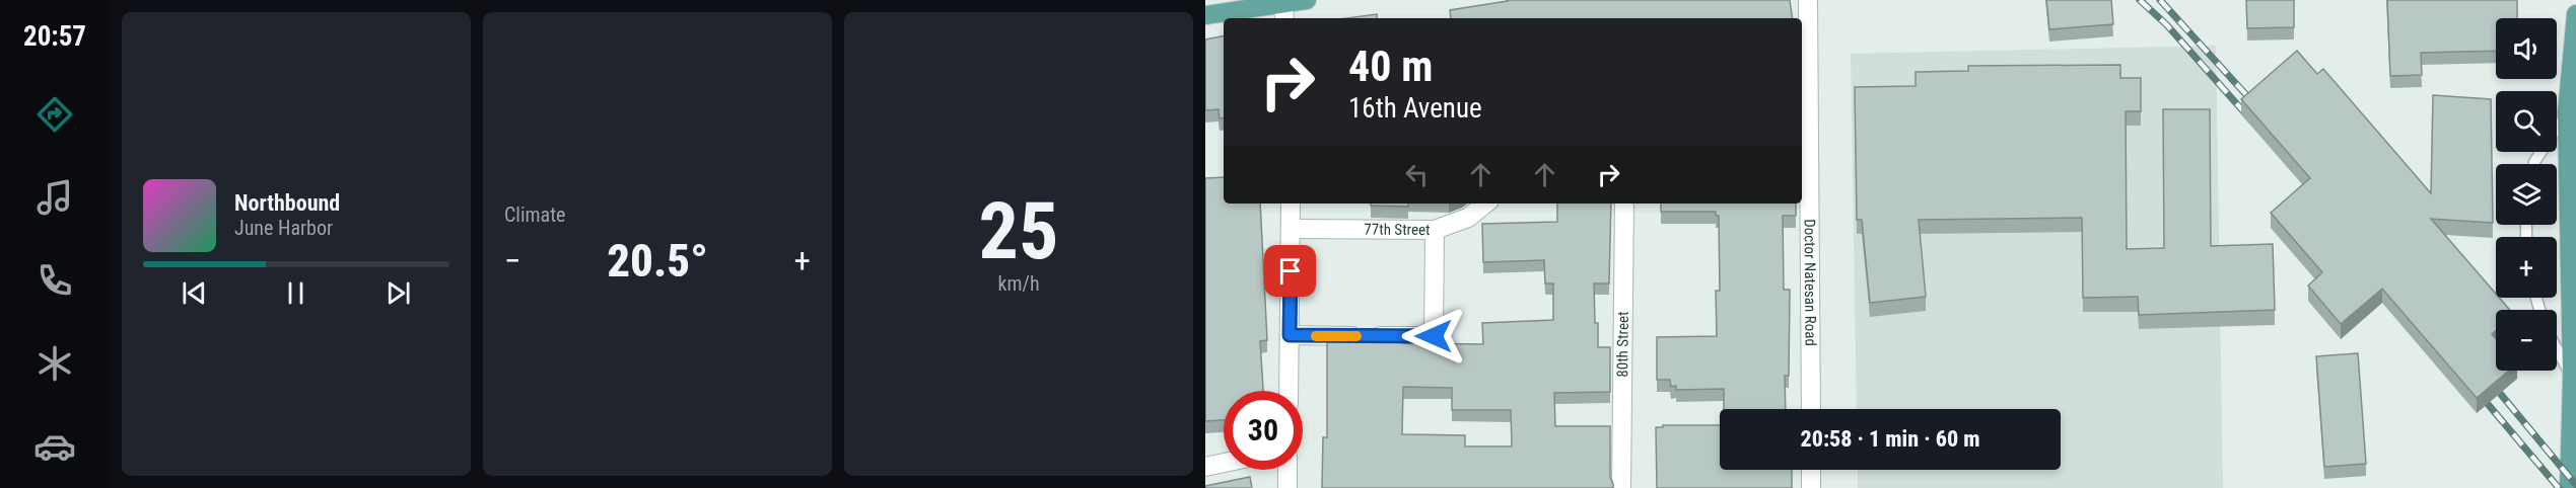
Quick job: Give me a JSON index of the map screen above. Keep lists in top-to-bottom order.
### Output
{
  "streets": {
    "street": ["77th Street", "Doctor Natesan Road", "80th Street"]
  },
  "page": {
    "tabs": "20:57",
    "tile": [
      "Climate",
      ["25", "km/h"]
    ],
    "map_buttons": ["+", "−"],
    "turn": ["40 m", "16th Avenue"],
    "song": ["Northbound", "June Harbor"],
    "heat": ["−", "20.5°", "+"],
    "limit": "30",
    "trip": "20:58 · 1 min · 60 m"
  }
}
